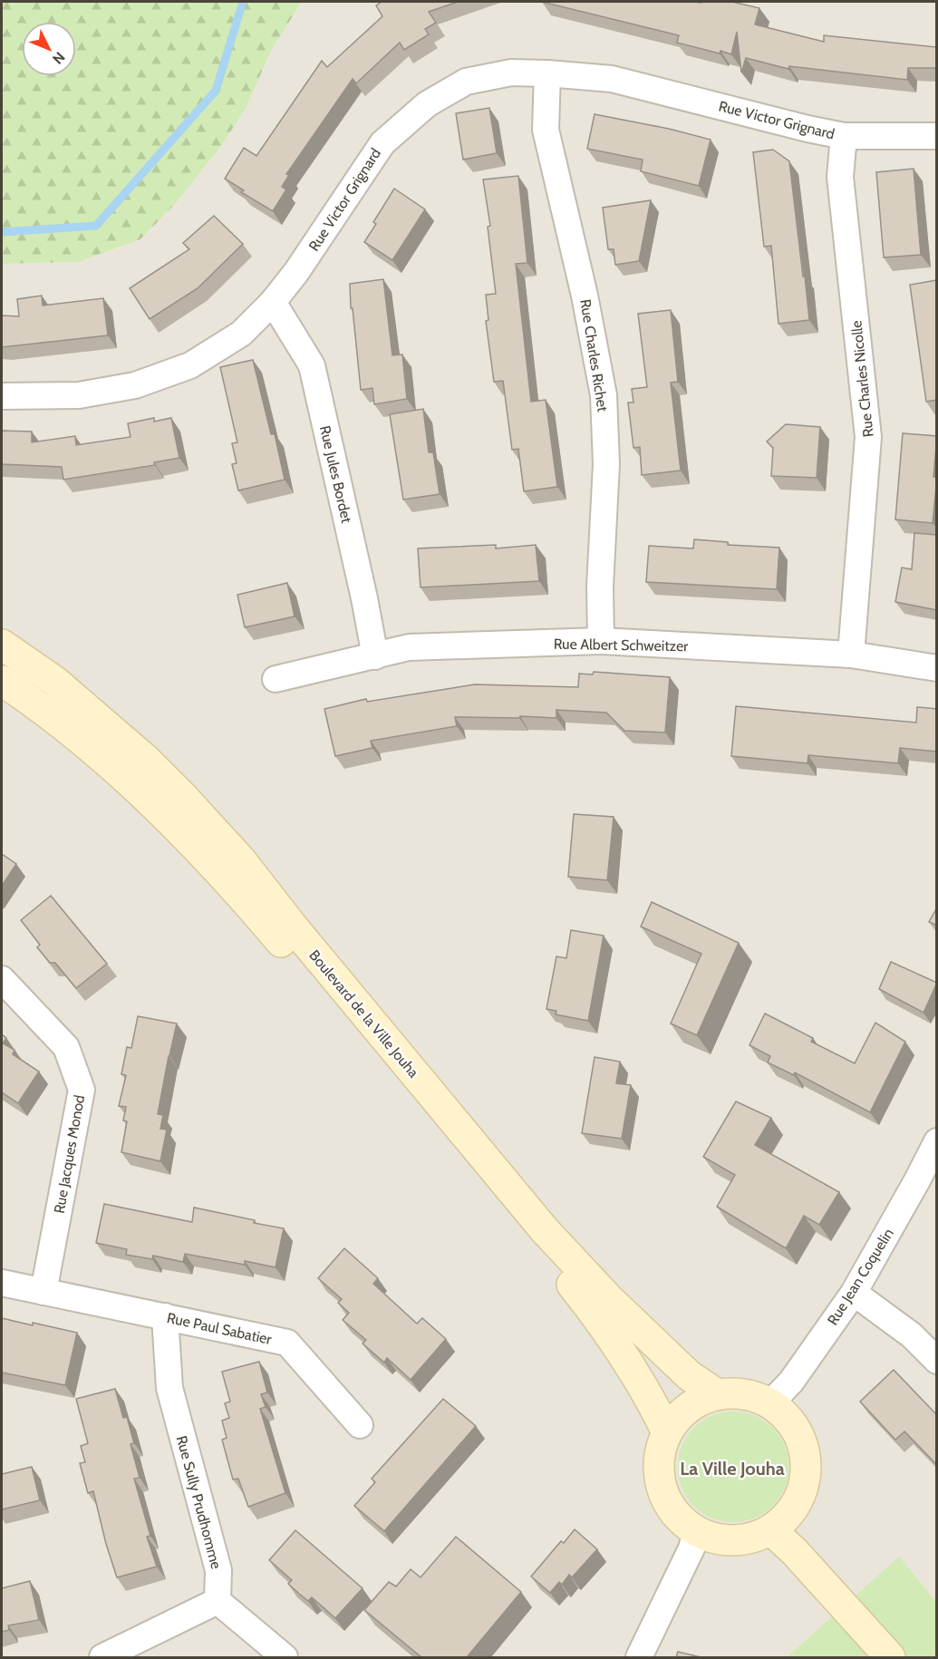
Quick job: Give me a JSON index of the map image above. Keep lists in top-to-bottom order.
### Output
{
  "streets": {
    "main road": ["Boulevard de la Ville Jouha"],
    "street": [
      "Rue Victor Grignard",
      "Rue Charles Richet",
      "Rue Charles Nicolle",
      "Rue Jules Bordet",
      "Rue Albert Schweitzer",
      "Rue Jacques Monod",
      "Rue Jean Coquelin",
      "Rue Paul Sabatier",
      "Rue Sully Prudhomme"
    ]
  },
  "crossings": [
    ["Rue Victor Grignard", "Rue Charles Richet"],
    ["Rue Victor Grignard", "Rue Charles Nicolle"],
    ["Rue Victor Grignard", "Rue Jules Bordet"],
    ["Rue Charles Richet", "Rue Albert Schweitzer"],
    ["Rue Charles Nicolle", "Rue Albert Schweitzer"],
    ["Rue Jules Bordet", "Rue Albert Schweitzer"],
    ["Boulevard de la Ville Jouha", "Rue Jean Coquelin"],
    ["Rue Jacques Monod", "Rue Paul Sabatier"],
    ["Rue Paul Sabatier", "Rue Sully Prudhomme"]
  ],
  "districts": ["La Ville Jouha"],
  "north": "bottom right"
}
